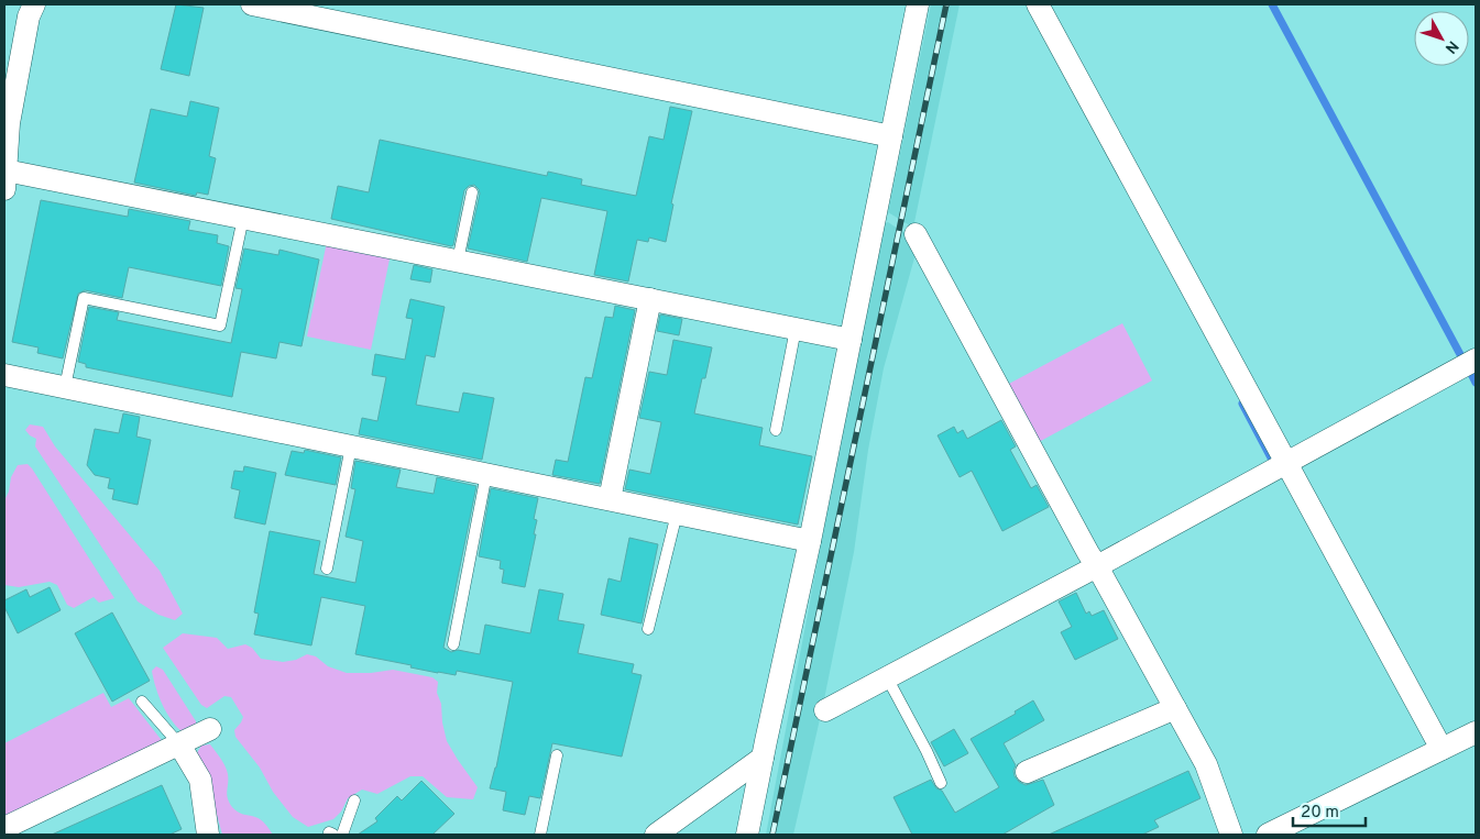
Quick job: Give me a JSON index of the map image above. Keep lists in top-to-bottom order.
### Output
{
  "scale_bar": "20 m",
  "north": "bottom right"
}
